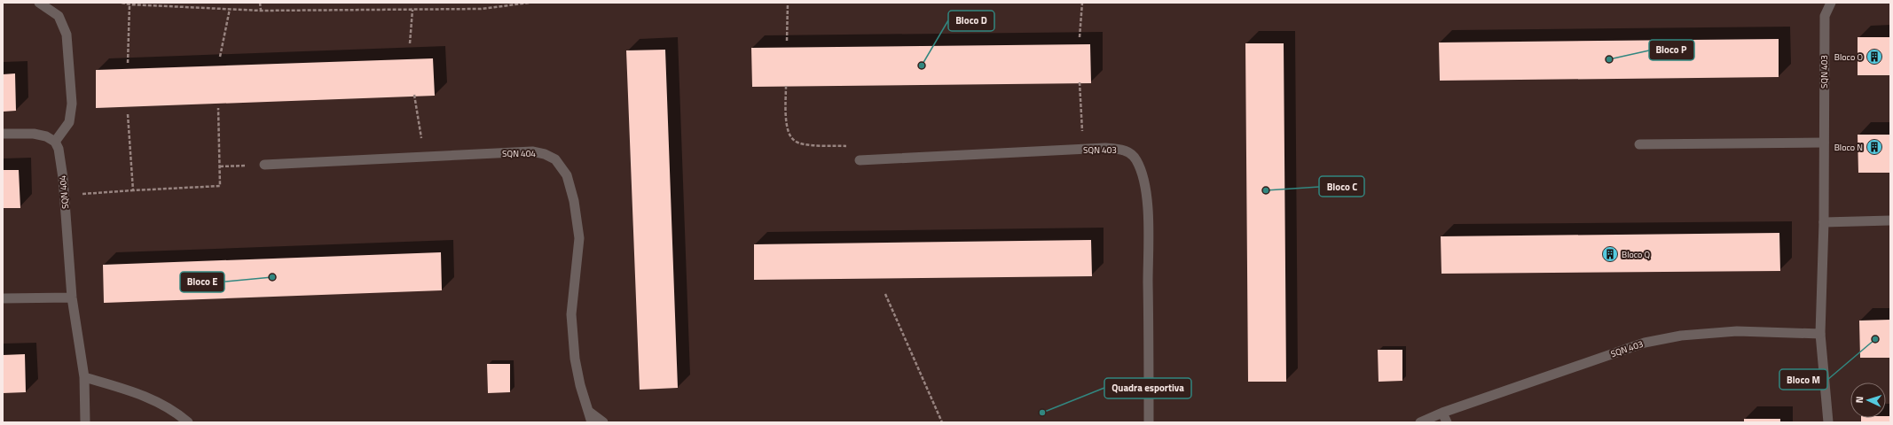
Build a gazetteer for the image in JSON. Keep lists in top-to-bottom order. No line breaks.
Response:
{"streets":{"street":["SQN 403","SQN 404"]},"places":{"building":["Bloco O","Bloco N","Bloco Q"],"other":["Bloco P","Bloco D","Bloco C","Bloco E","Bloco M","Quadra esportiva"]},"north":"left"}
